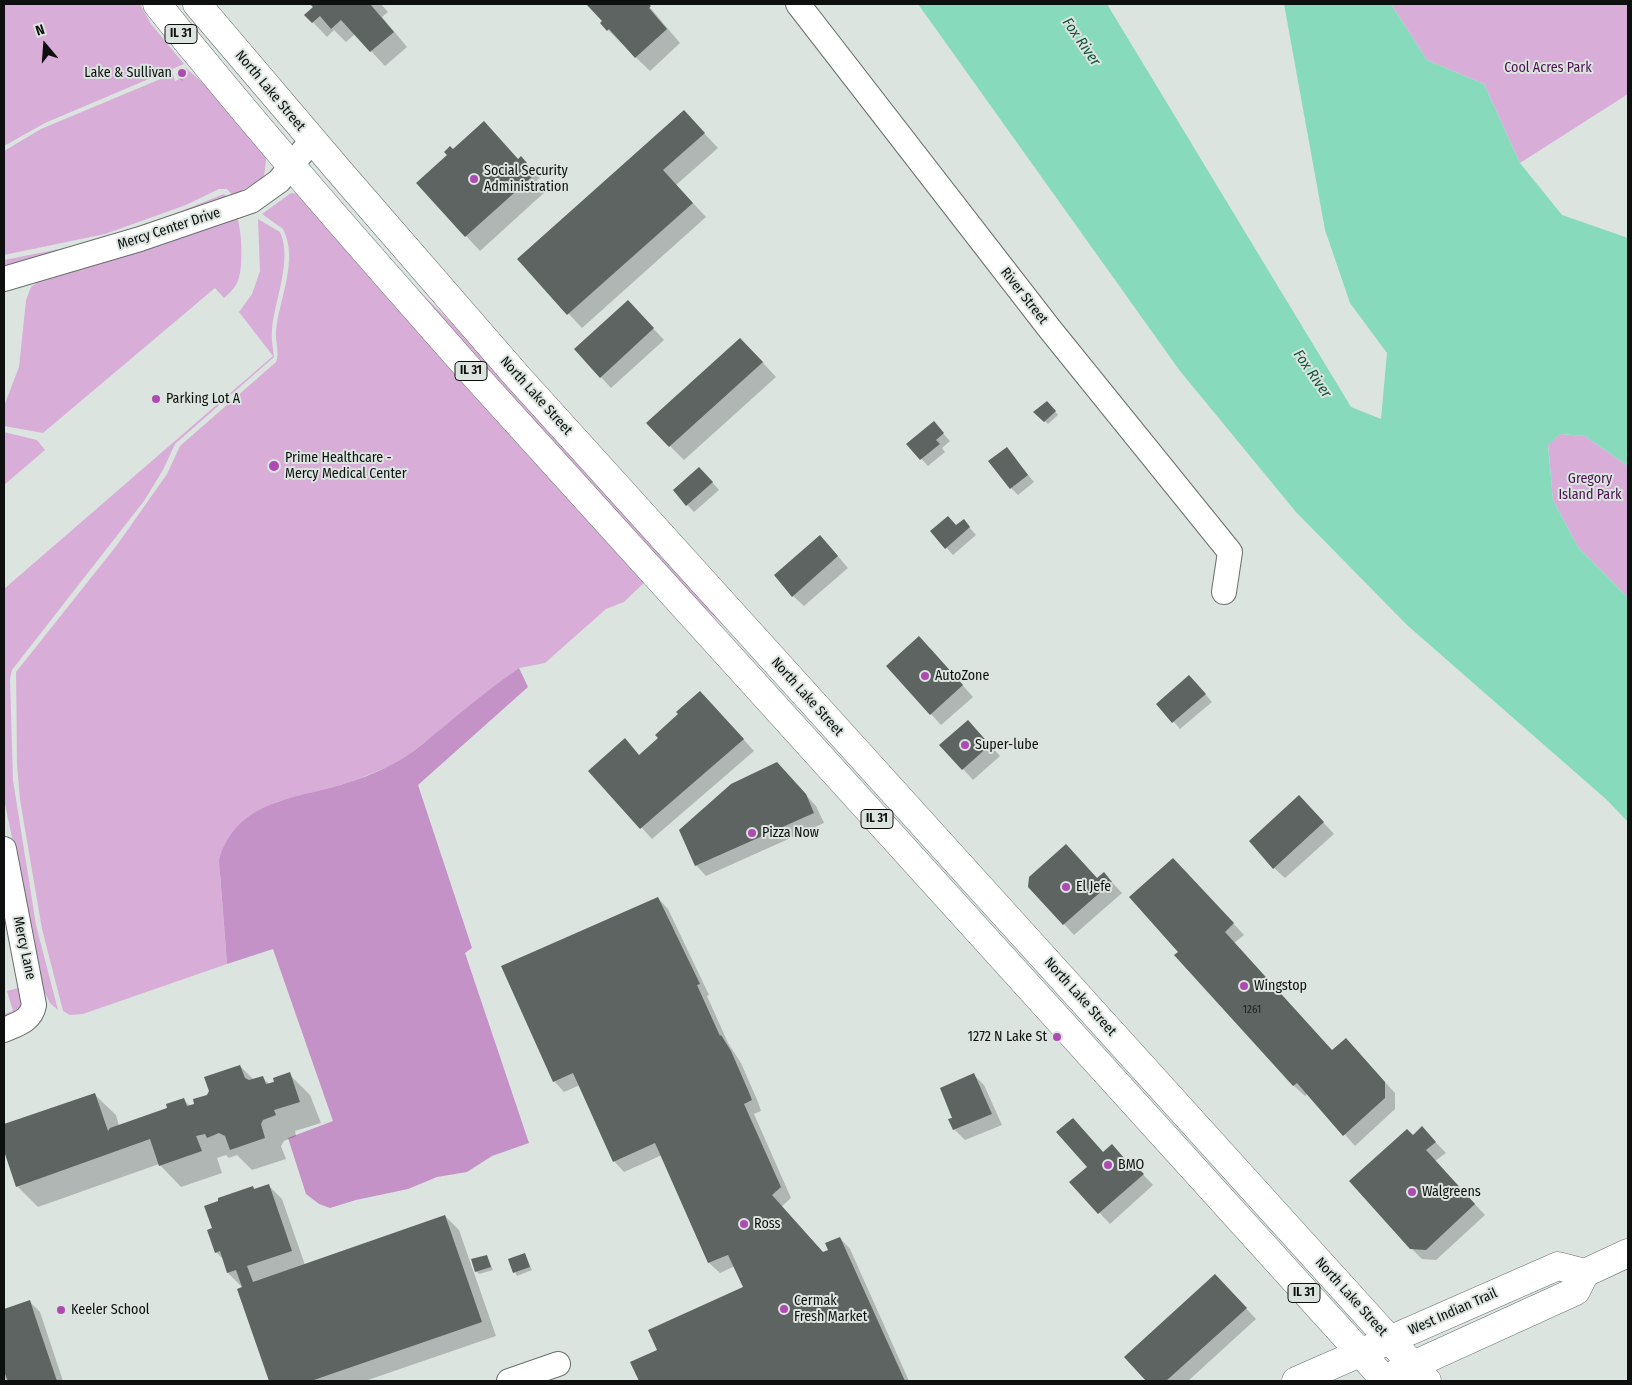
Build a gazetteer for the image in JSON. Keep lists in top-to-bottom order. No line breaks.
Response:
{"streets":{"main road":["IL 31","North Lake Street","West Indian Trail"],"street":["Mercy Center Drive","River Street","Mercy Lane"]},"crossings":[["IL 31","Mercy Center Drive"],["IL 31","West Indian Trail"],["North Lake Street","Mercy Center Drive"],["North Lake Street","West Indian Trail"]],"water":["Fox River"],"parks":["Cool Acres Park","Gregory Island Park"],"places":["Lake & Sullivan","Social Security Administration","Parking Lot A","Prime Healthcare - Mercy Medical Center","AutoZone","Super-lube","Pizza Now","El Jefe","Wingstop","1272 N Lake St","BMO","Walgreens","Ross","Cermak Fresh Market","Keeler School"],"house_numbers":["1261"],"north":"top"}
